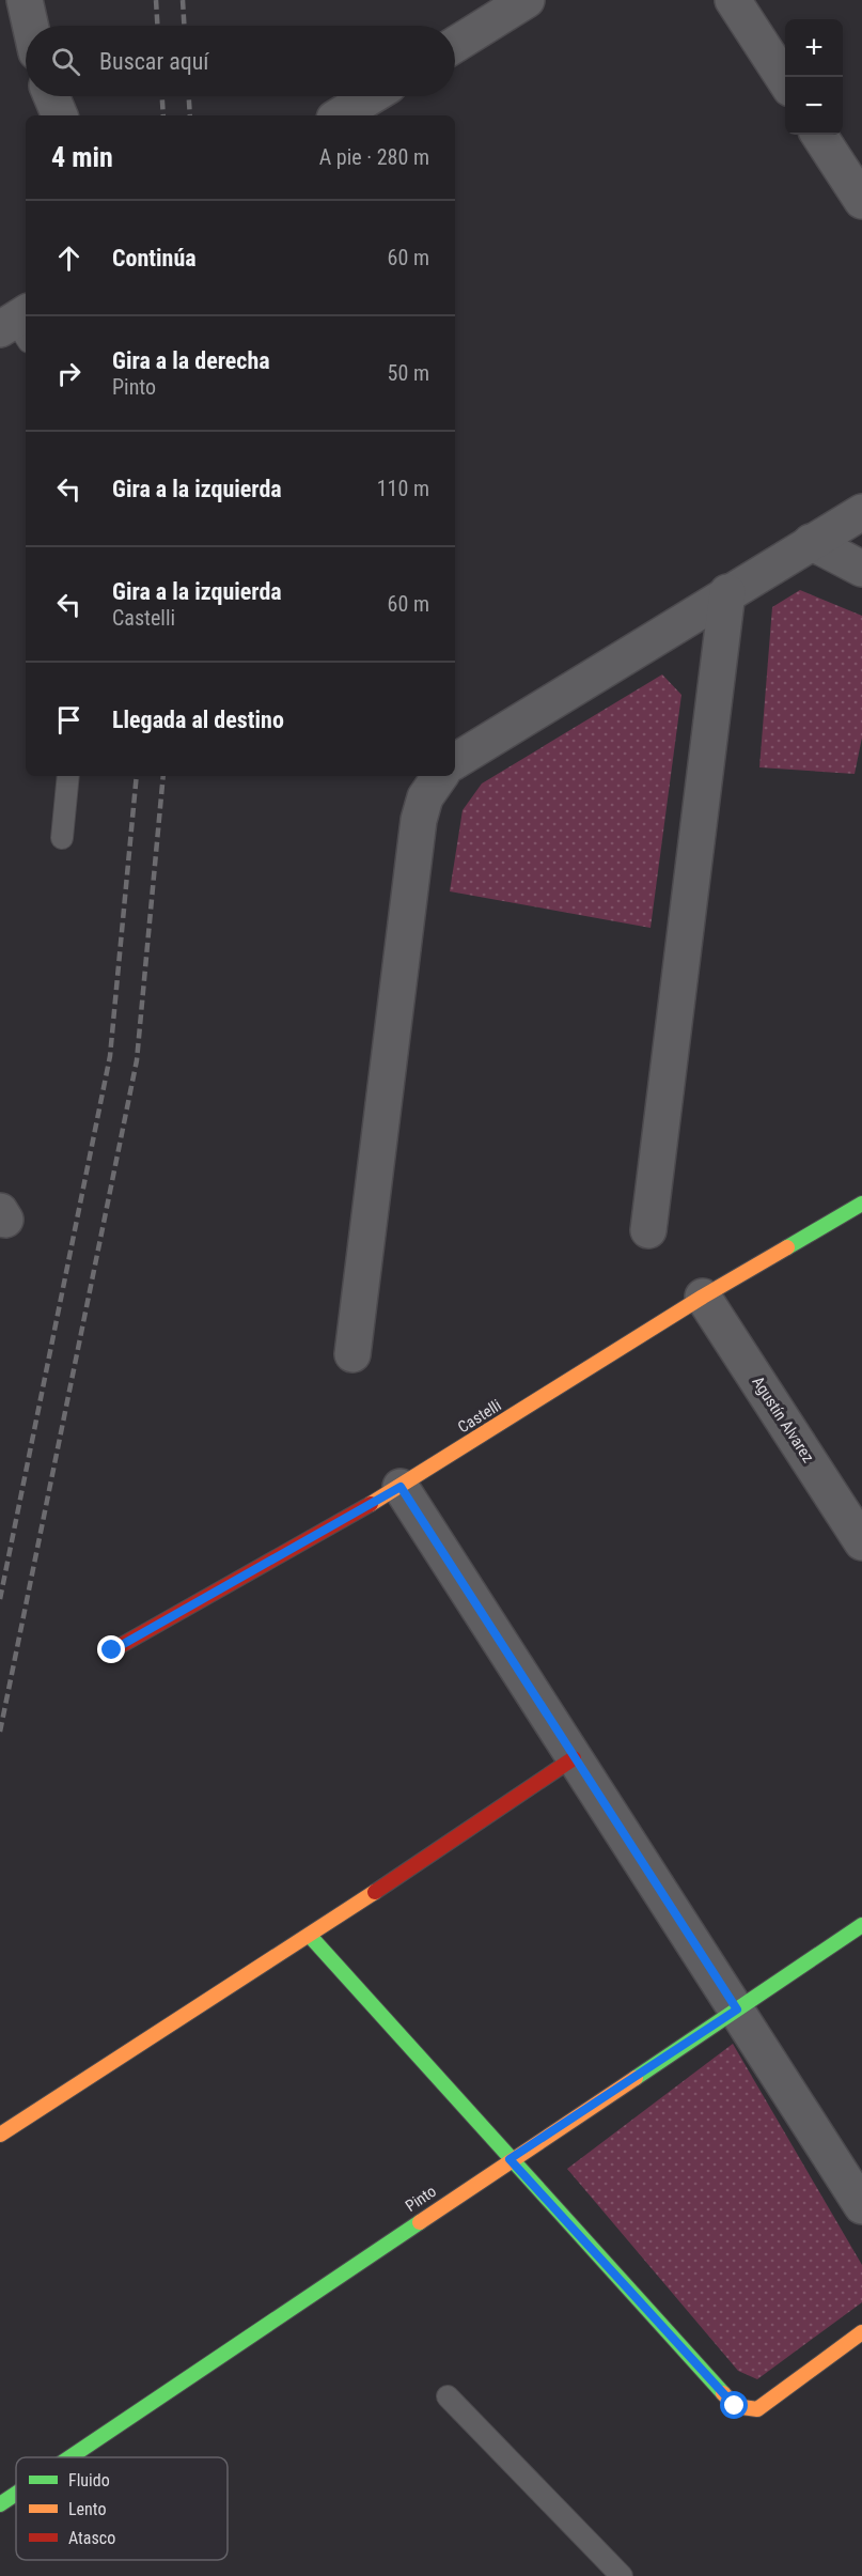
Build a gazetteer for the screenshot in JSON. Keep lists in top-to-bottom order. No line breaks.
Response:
{"streets":{"street":["Castelli","Agustín Alvarez","Pinto"]},"crossings":[["Castelli","Agustín Alvarez"]],"legend":["Fluido","Lento","Atasco"],"page":{"map_buttons":["+","−"],"search":"Buscar aquí","heading":["4 min","A pie · 280 m"],"list":[["Continúa","60 m"],["Gira a la derecha","Pinto","50 m"],["Gira a la izquierda","110 m"],["Gira a la izquierda","Castelli","60 m"],"Llegada al destino"]}}
